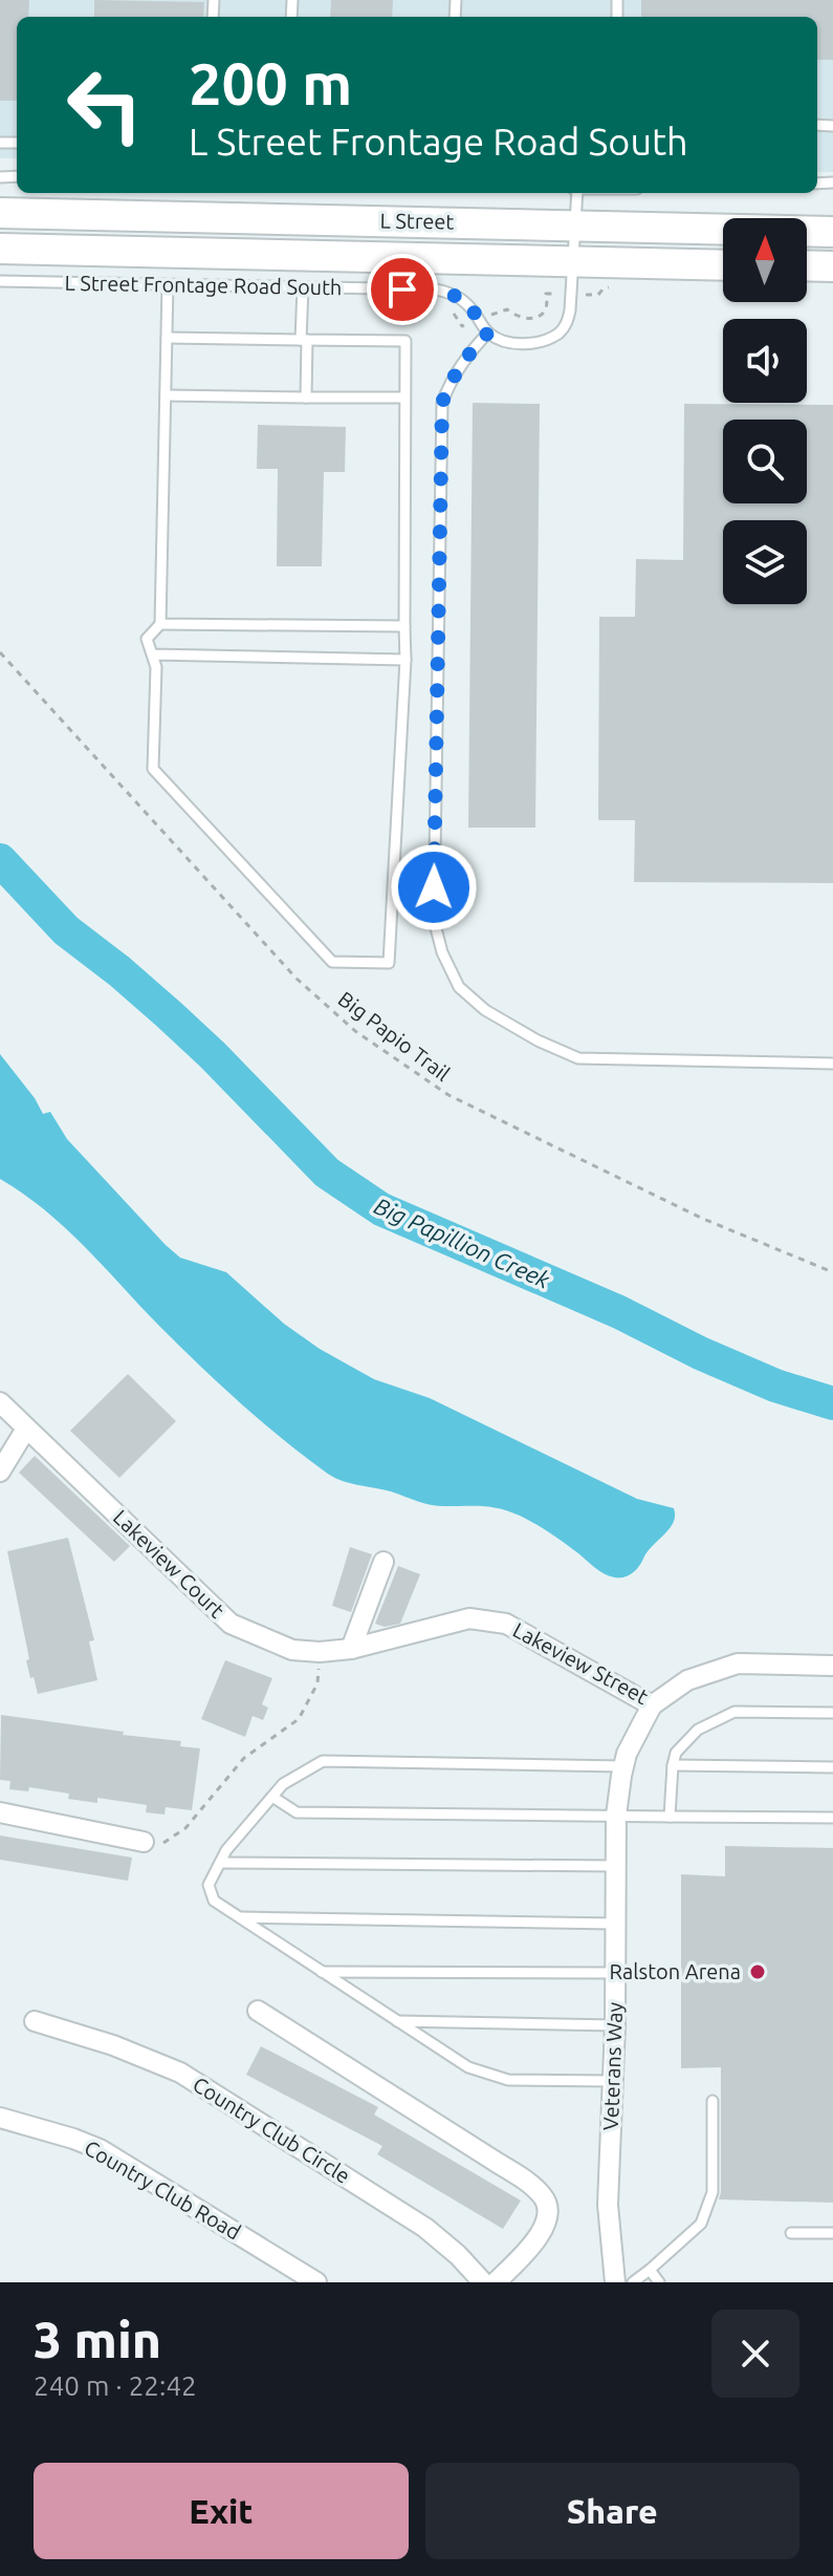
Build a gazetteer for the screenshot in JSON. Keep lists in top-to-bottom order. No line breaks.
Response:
{"streets":{"main road":["L Street"],"street":["Lakeview Court","Lakeview Street","Veterans Way","Country Club Circle","Country Club Road"],"lane":["L Street Frontage Road South"],"path":["Big Papio Trail"]},"crossings":[["Lakeview Court","Lakeview Street"],["Lakeview Street","Veterans Way"]],"water":["Big Papillion Creek"],"places":["Ralston Arena"],"north":"top","page":{"turn":["200 m","L Street Frontage Road South"],"heading":["3 min","240 m · 22:42"],"buttons":["Exit","Share"]}}
